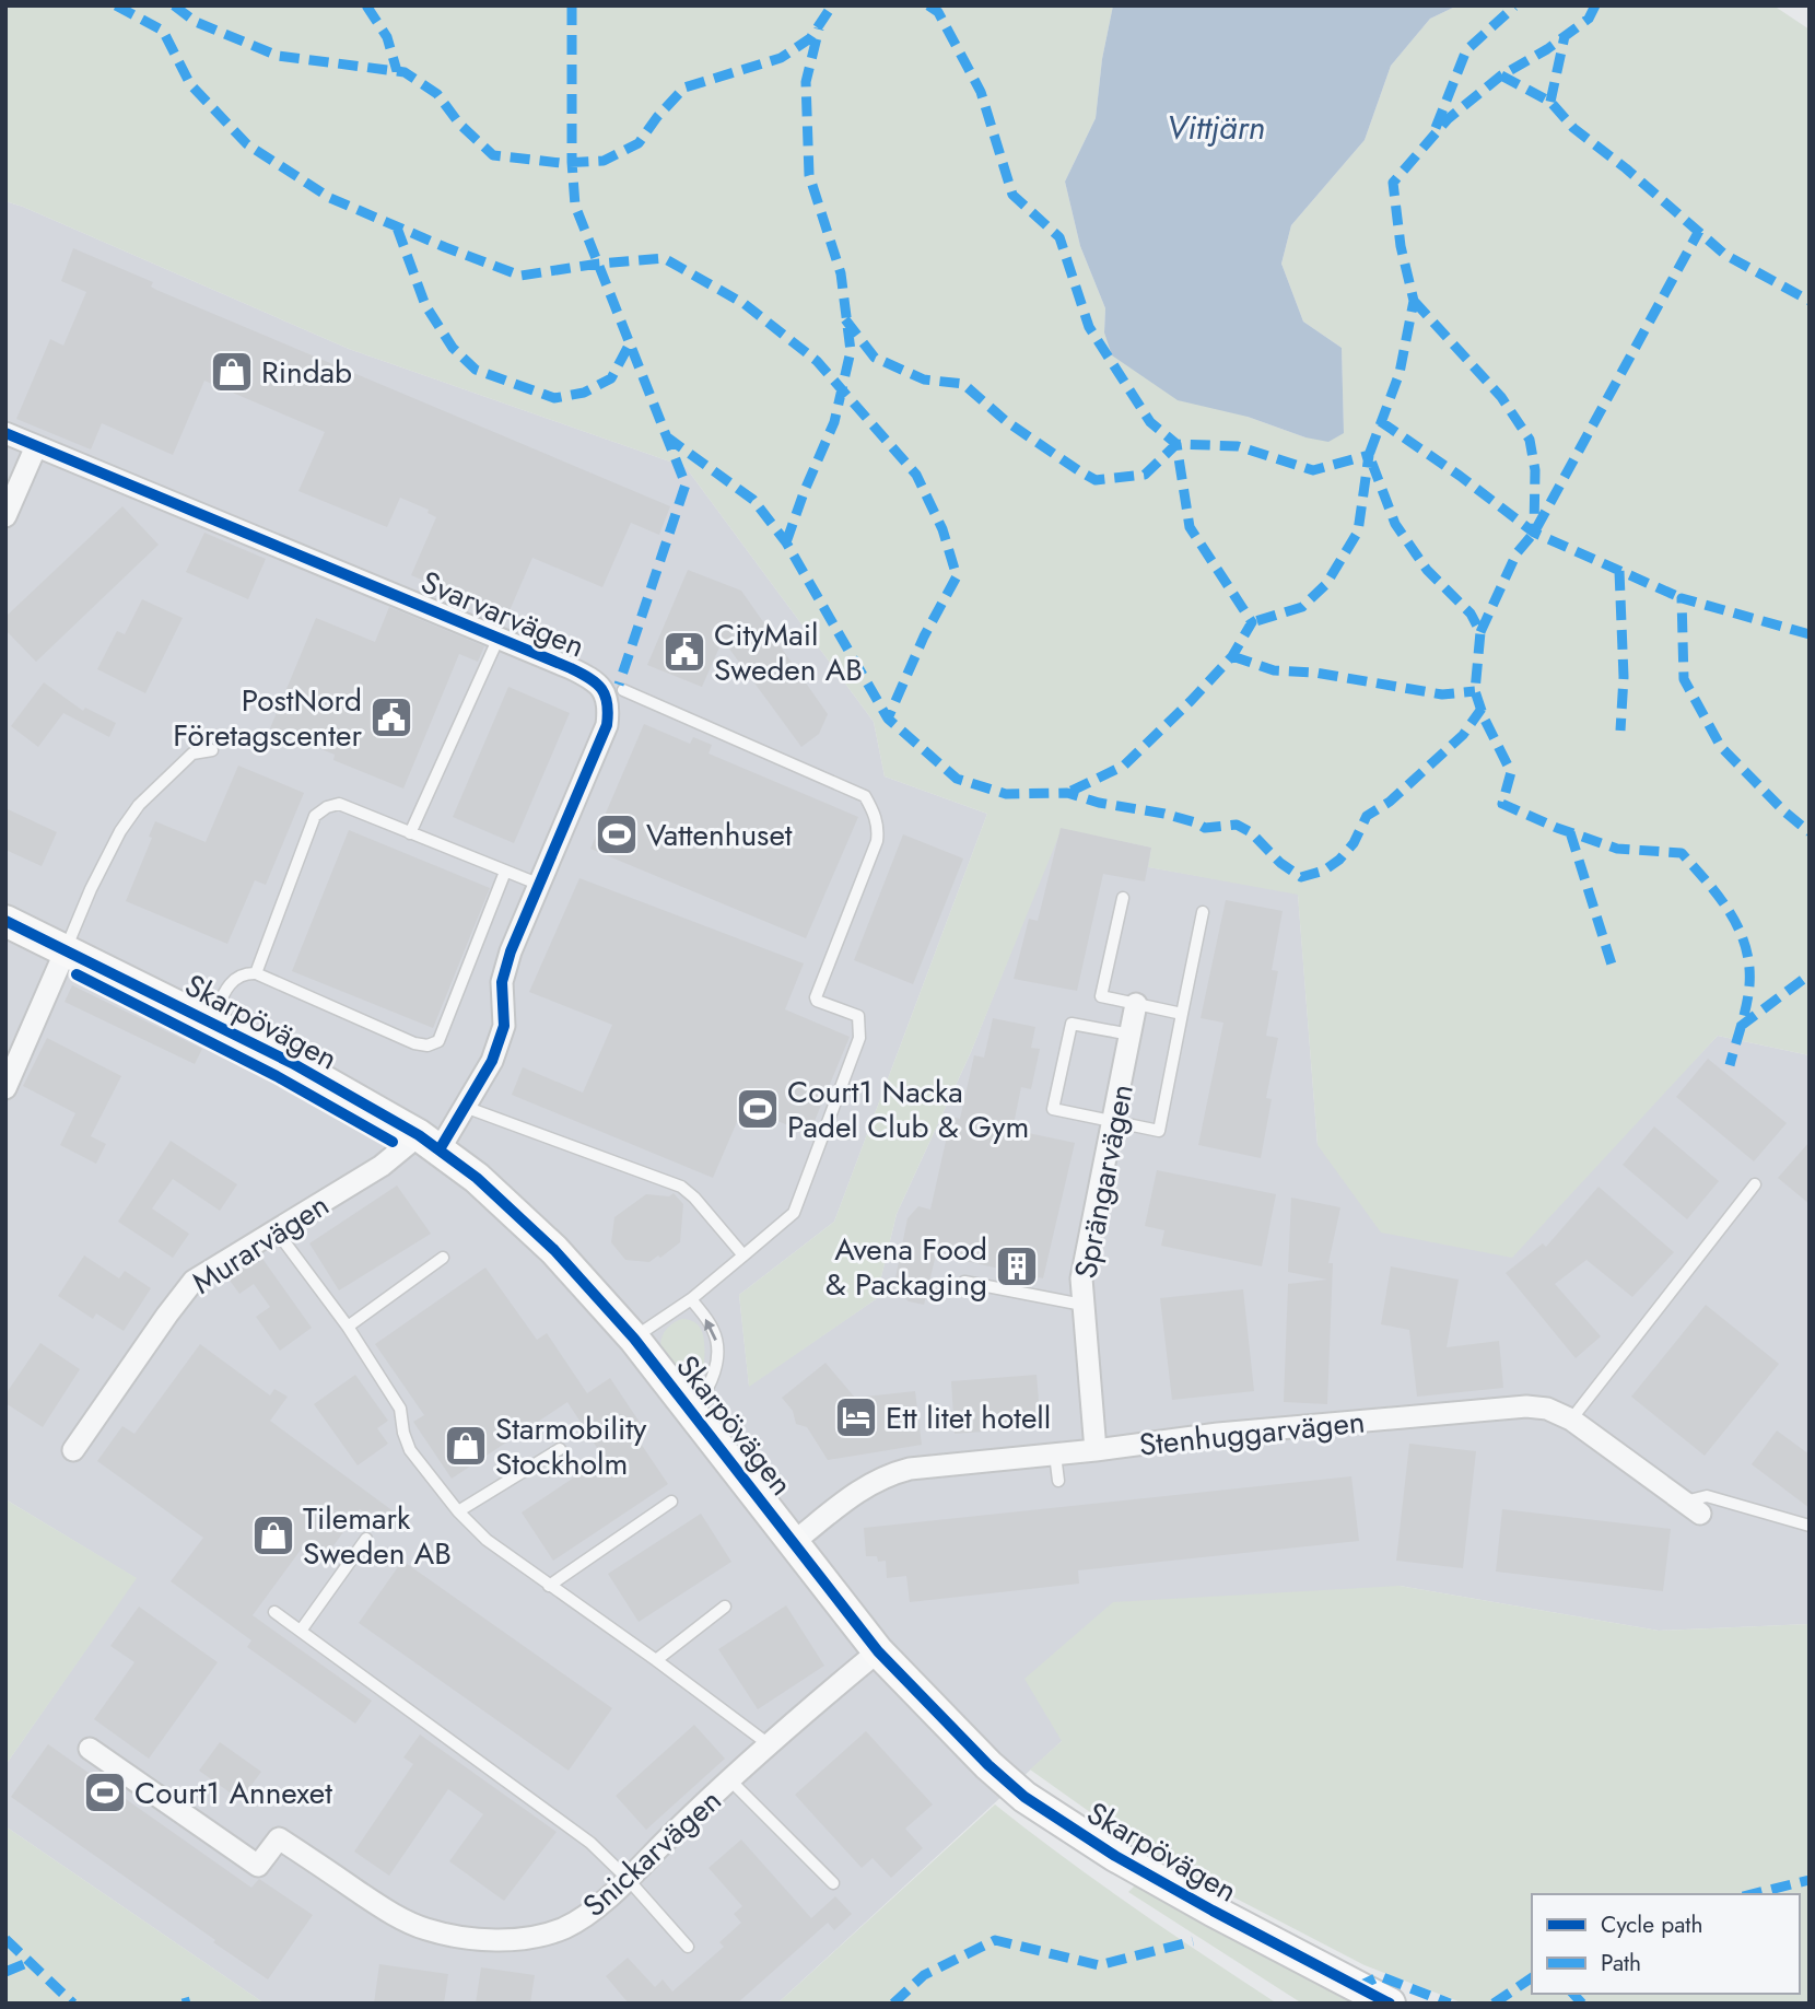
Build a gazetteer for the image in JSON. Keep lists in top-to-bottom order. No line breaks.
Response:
{"streets":{"street":["Svarvarvägen","Skarpövägen","Sprängarvägen","Murarvägen","Stenhuggarvägen","Snickarvägen"]},"crossings":[["Svarvarvägen","Skarpövägen"],["Svarvarvägen","Murarvägen"],["Skarpövägen","Murarvägen"],["Skarpövägen","Stenhuggarvägen"],["Skarpövägen","Snickarvägen"],["Sprängarvägen","Stenhuggarvägen"]],"water":["Vittjärn"],"places":{"shop":["Rindab","Starmobility Stockholm","Tilemark Sweden AB"],"public building":["CityMail Sweden AB","PostNord Företagscenter"],"sports":["Vattenhuset","Court1 Nacka Padel Club & Gym","Court1 Annexet"],"building":["Avena Food & Packaging"],"hotel":["Ett litet hotell"]},"legend":["Cycle path","Path"]}
